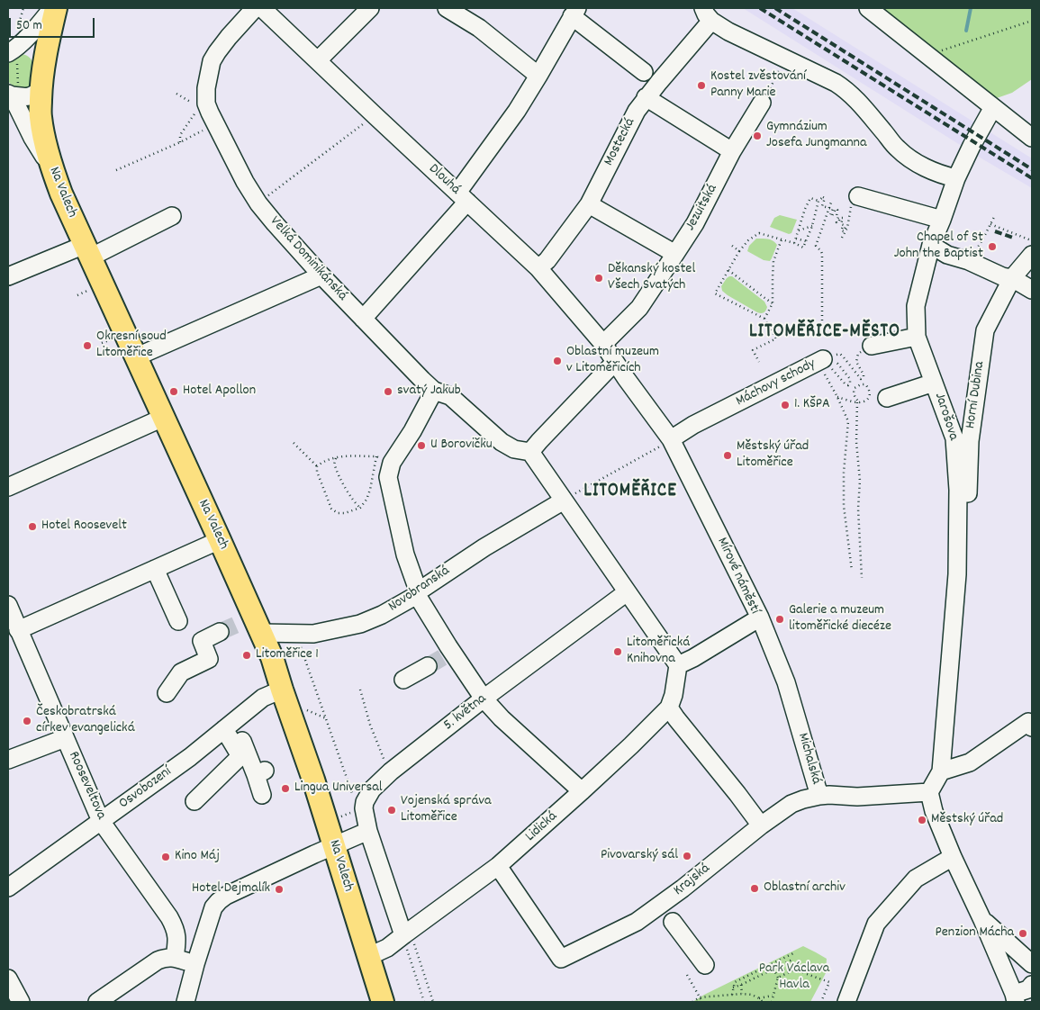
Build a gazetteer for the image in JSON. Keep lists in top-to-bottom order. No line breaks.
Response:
{"streets":{"main road":["Na Valech"],"street":["Mostecká","Dlouhá","Jezuitská","Velká Dominikánská","Máchovy schody","Horní Dubina","Jarošova","Mírové náměstí","Novobranská","5. května","Michalská","Rooseveltova","Osvobození","Lidická","Krajská"]},"crossings":[["Mostecká","Dlouhá"],["Dlouhá","Jezuitská"],["Dlouhá","Mírové náměstí"],["Na Valech","Novobranská"],["Na Valech","Osvobození"],["Na Valech","Lidická"],["Máchovy schody","Mírové náměstí"],["Horní Dubina","Jarošova"],["Mírové náměstí","Michalská"],["Mírové náměstí","Lidická"],["5. května","Lidická"],["Michalská","Krajská"],["Rooseveltova","Osvobození"],["Lidická","Krajská"]],"districts":["LITOMĚŘICE-MĚSTO","LITOMĚŘICE"],"parks":["Park Václava Havla"],"places":["Kostel zvěstování Panny Marie","Gymnázium Josefa Jungmanna","Chapel of St John the Baptist","Děkanský kostel Všech Svatých","Okresní soud Litoměřice","Oblastní muzeum v Litoměřicích","Hotel Apollon","svatý Jakub","1. KŠPA","U Borovičku","Městský úřad Litoměřice","Hotel Roosevelt","Galerie a muzeum litoměřické diecéze","Litoměřická Knihovna","Litoměřice 1","Českobratrská církev evangelická","Lingua Universal","Vojenská správa Litoměřice","Městský úřad","Pivovarský sál","Kino Máj","Oblastní archiv","Hotel Dejmalík","Penzion Mácha"],"scale_bar":"50 m"}
